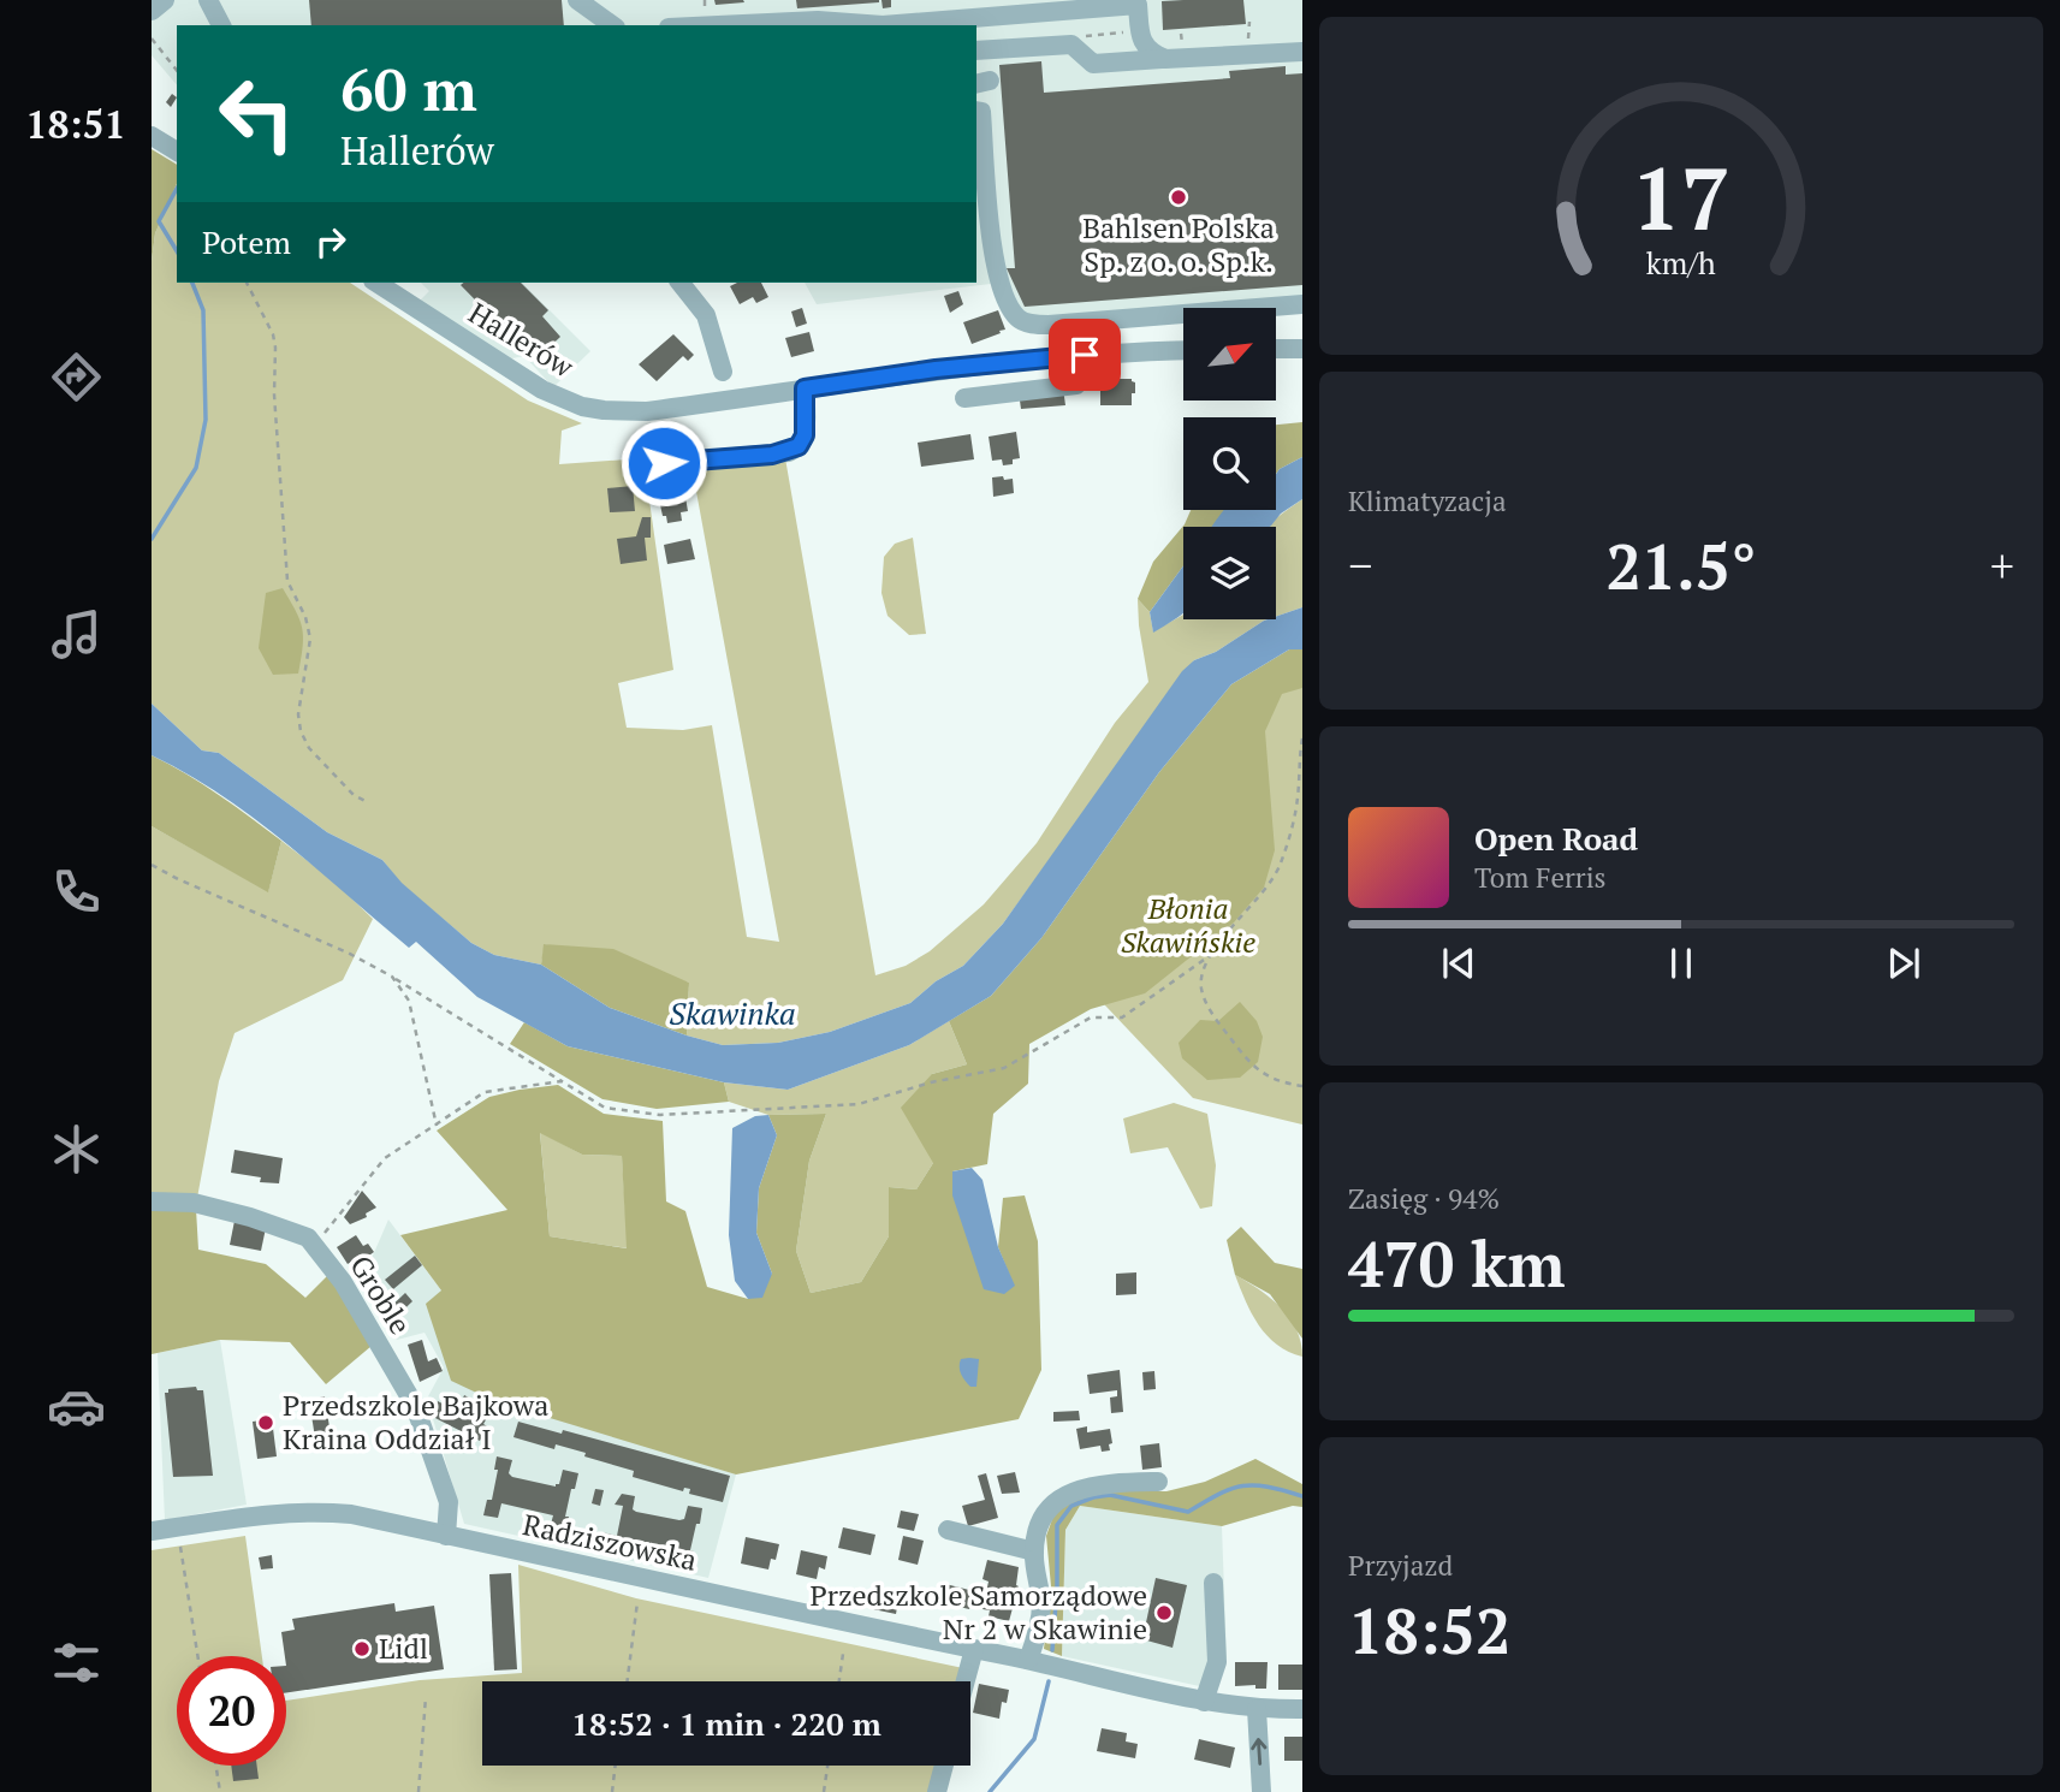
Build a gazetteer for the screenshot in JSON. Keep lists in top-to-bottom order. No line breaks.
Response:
{"streets":{"street":["Hallerów","Groble","Radziszowska"]},"crossings":[["Groble","Radziszowska"]],"water":["Skawinka"],"parks":["Błonia Skawińskie"],"places":["Bahlsen Polska Sp. z o. o. Sp.k.","Przedszkole Bajkowa Kraina Oddział I","Przedszkole Samorządowe Nr 2 w Skawinie","Lidl"],"north":"top right","page":{"tabs":"18:51","turn":["60 m","Hallerów"],"then":"Potem","tile":["Klimatyzacja",["Zasięg · 94%","470 km"],["Przyjazd","18:52"]],"heat":["−","21.5°","+"],"song":["Open Road","Tom Ferris"],"limit":"20","trip":"18:52 · 1 min · 220 m","gauge":["17","km/h"]}}
